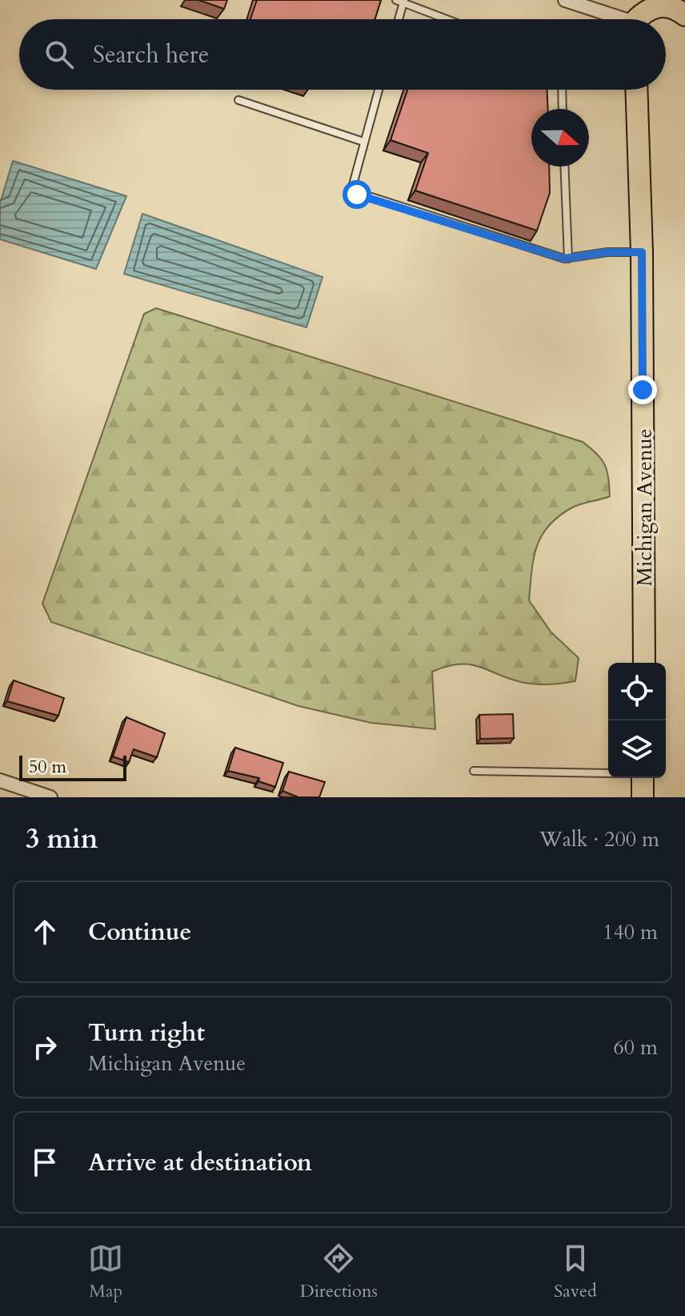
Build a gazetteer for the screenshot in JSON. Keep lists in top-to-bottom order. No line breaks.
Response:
{"streets":{"main road":["Michigan Avenue"]},"scale_bar":"50 m","north":"right","page":{"search":"Search here","scale":"50 m","heading":["3 min","Walk · 200 m"],"list":[["Continue","140 m"],["Turn right","Michigan Avenue","60 m"],"Arrive at destination"],"nav":["Map","Directions","Saved"]}}
